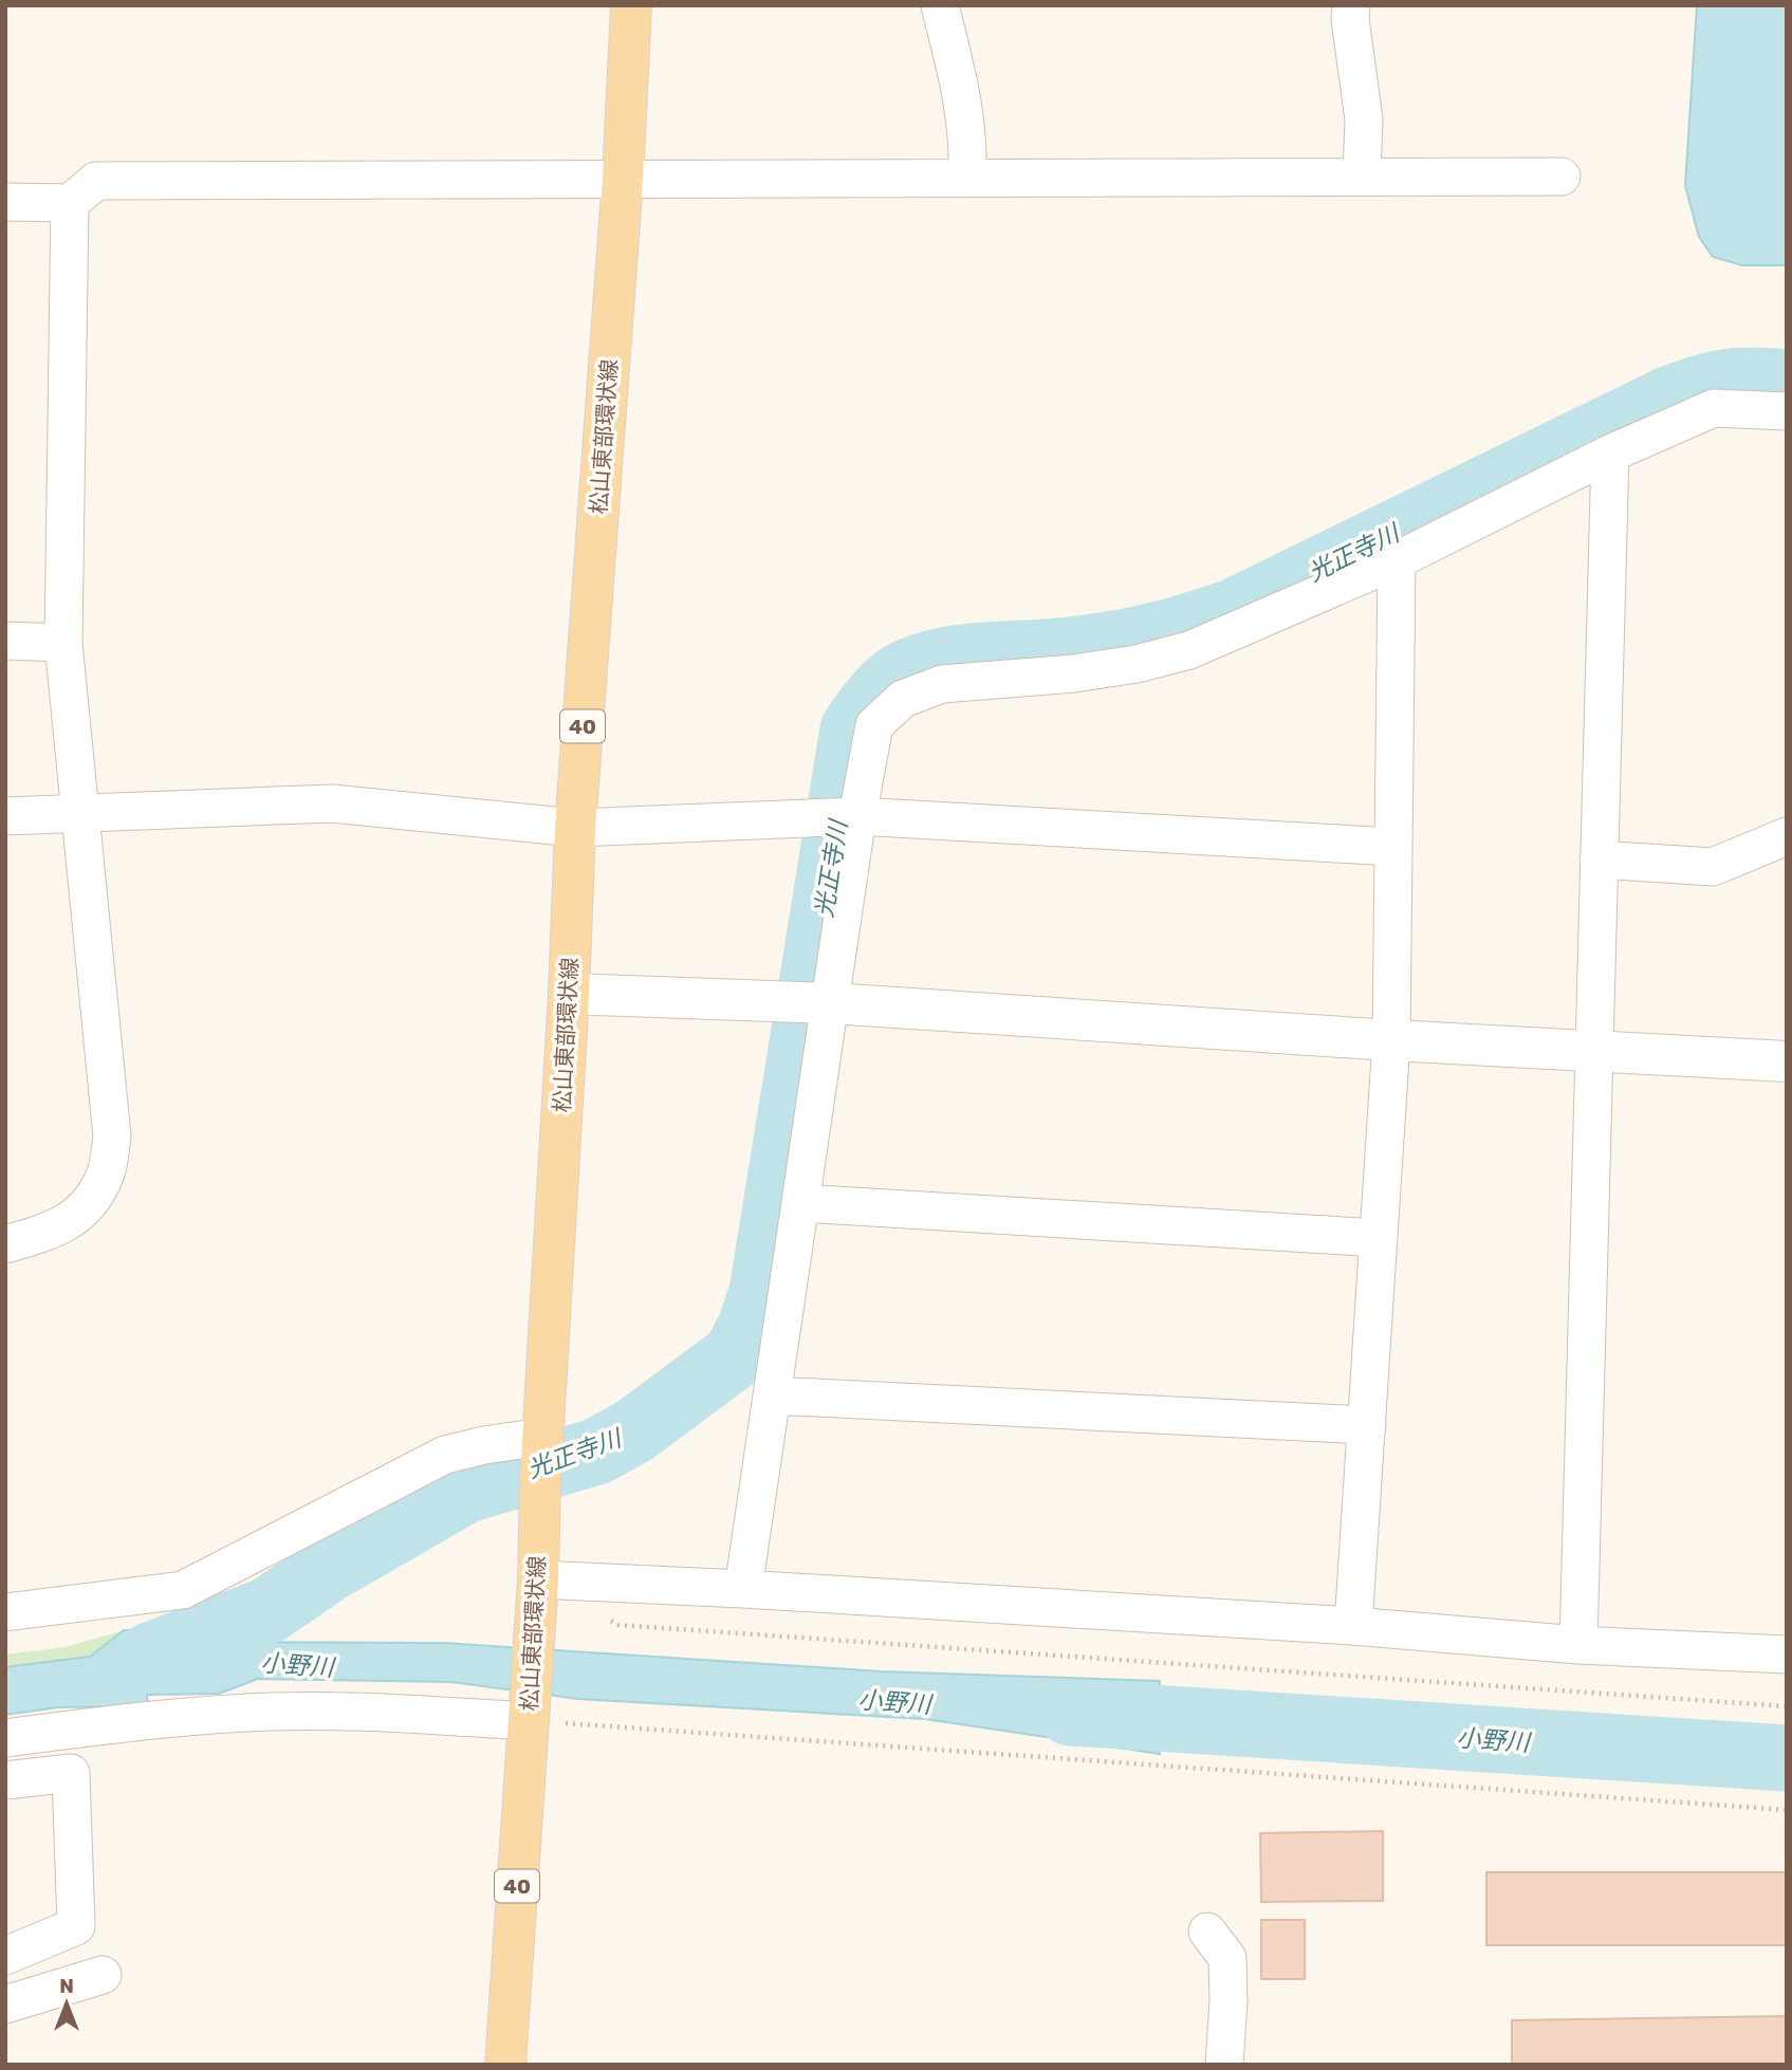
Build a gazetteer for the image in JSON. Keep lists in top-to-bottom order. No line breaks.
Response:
{"streets":{"main road":["松山東部環状線","40"]},"water":["光正寺川","小野川"],"north":"top"}
